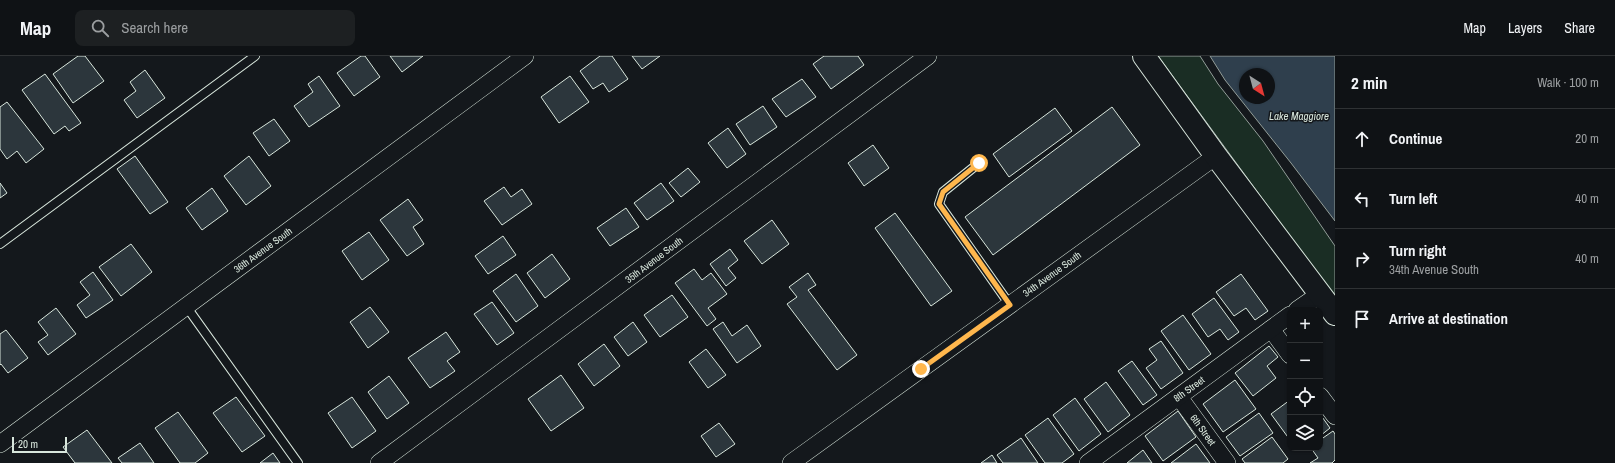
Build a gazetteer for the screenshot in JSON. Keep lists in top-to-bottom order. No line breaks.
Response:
{"streets":{"street":["36th Avenue South","35th Avenue South","34th Avenue South","8th Street","6th Street"]},"crossings":[["8th Street","6th Street"]],"water":["Lake Maggiore"],"scale_bar":"20 m","north":"bottom right","page":{"header":"Map","search":"Search here","nav":["Map","Layers","Share"],"heading":["2 min","Walk · 100 m"],"list":[["Continue","20 m"],["Turn left","40 m"],["Turn right","34th Avenue South","40 m"],"Arrive at destination"],"map_buttons":["+","−"],"scale":"20 m"}}
